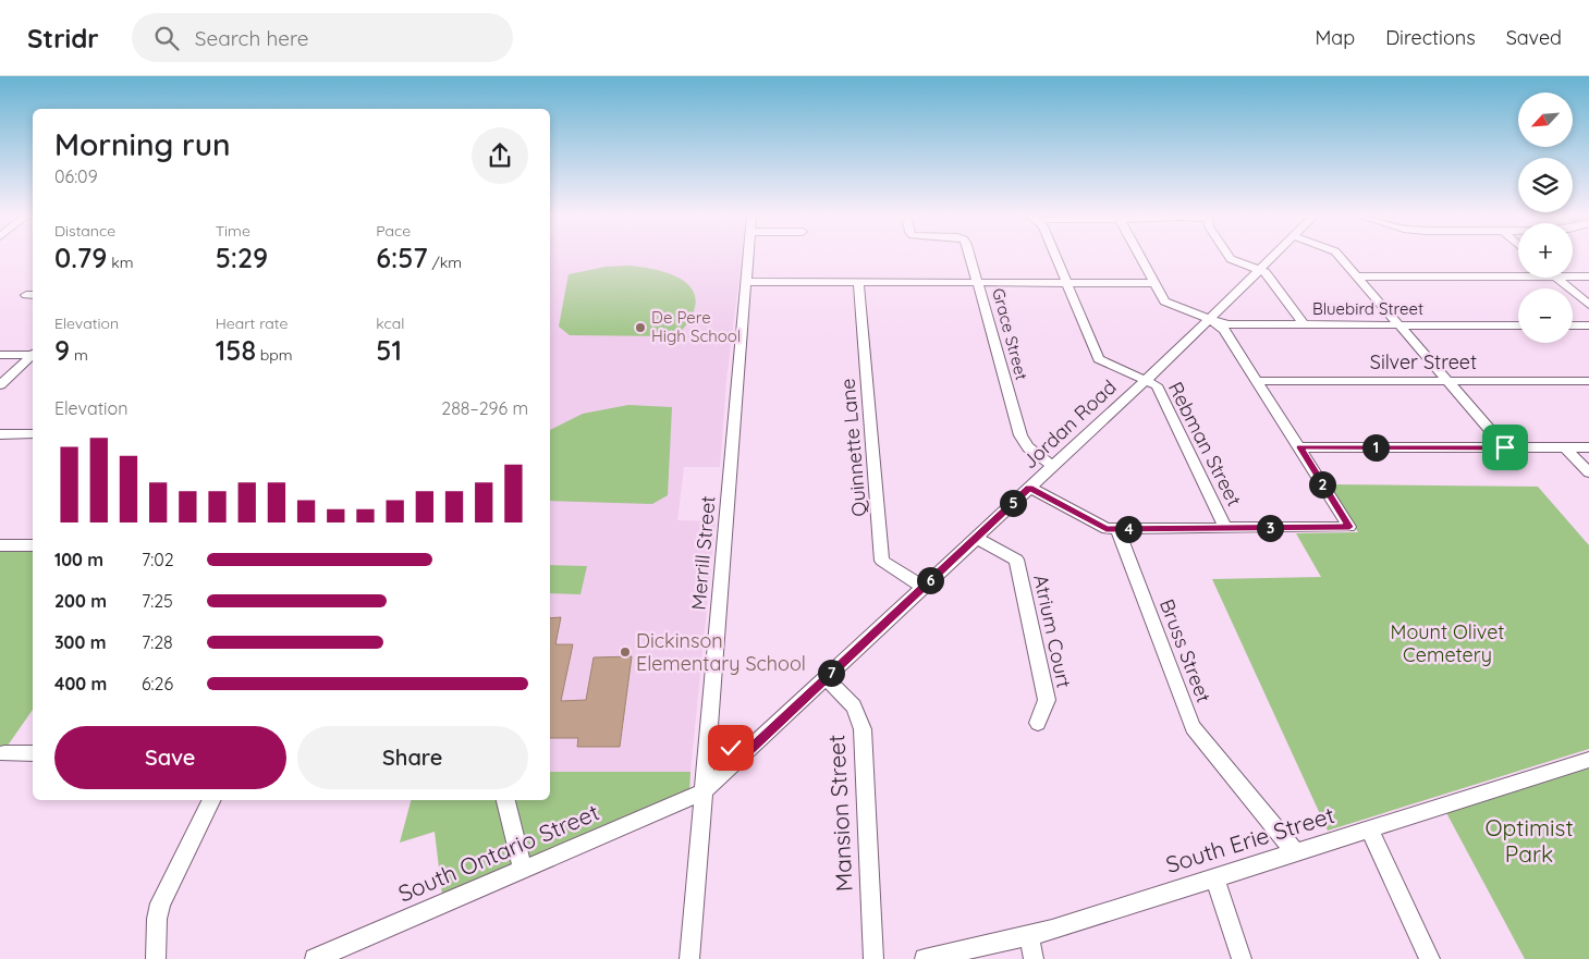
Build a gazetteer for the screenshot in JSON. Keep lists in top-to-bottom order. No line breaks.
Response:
{"streets":{"street":["Bluebird Street","Grace Street","Silver Street","Jordan Road","Rebman Street","Quinnette Lane","Merrill Street","Atrium Court","Bruss Street","Mansion Street","South Erie Street","South Ontario Street"]},"crossings":[["Bluebird Street","Jordan Road"],["Grace Street","Jordan Road"],["Jordan Road","Rebman Street"],["Jordan Road","Quinnette Lane"],["Jordan Road","Merrill Street"],["Jordan Road","Atrium Court"],["Jordan Road","Mansion Street"],["Jordan Road","South Ontario Street"],["Merrill Street","South Ontario Street"],["Bruss Street","South Erie Street"]],"parks":["Mount Olivet Cemetery","Optimist Park"],"places":["De Pere High School","Dickinson Elementary School"],"north":"bottom left","page":{"header":"Stridr","search":"Search here","nav":["Map","Directions","Saved"],"map_buttons":["+","−"],"heading":["Morning run","06:09"],"stats":[["Distance","0.79 km"],["Time","5:29"],["Pace","6:57 /km"],["Elevation","9 m"],["Heart rate","158 bpm"],["kcal","51"]],"chart":["Elevation","288–296 m"],"pins":["1","2","5","3","4","6","7"],"list":[{"name":"100 m","note":"7:02"},{"name":"200 m","note":"7:25"},{"name":"300 m","note":"7:28"},{"name":"400 m","note":"6:26"}],"buttons":["Save","Share"]}}
